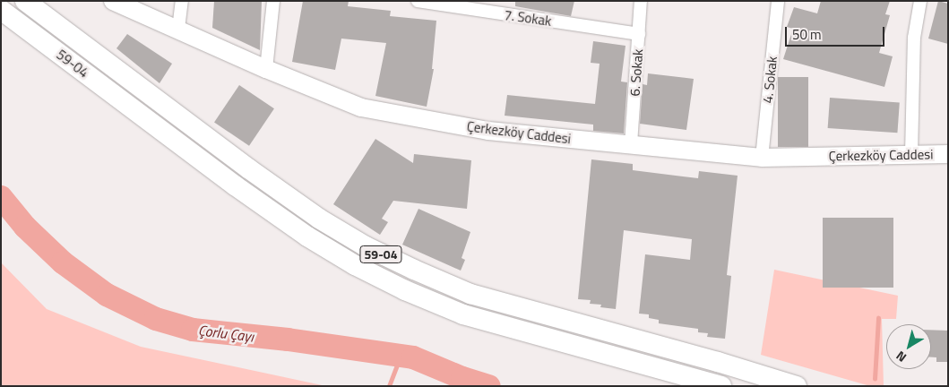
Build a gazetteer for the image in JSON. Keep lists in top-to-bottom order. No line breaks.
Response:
{"streets":{"main road":["59-04","Çerkezköy Caddesi"],"street":["7. Sokak","6. Sokak","4. Sokak"]},"crossings":[["7. Sokak","6. Sokak"],["6. Sokak","Çerkezköy Caddesi"],["4. Sokak","Çerkezköy Caddesi"]],"water":["Çorlu Çayı"],"scale_bar":"50 m","north":"bottom left"}
